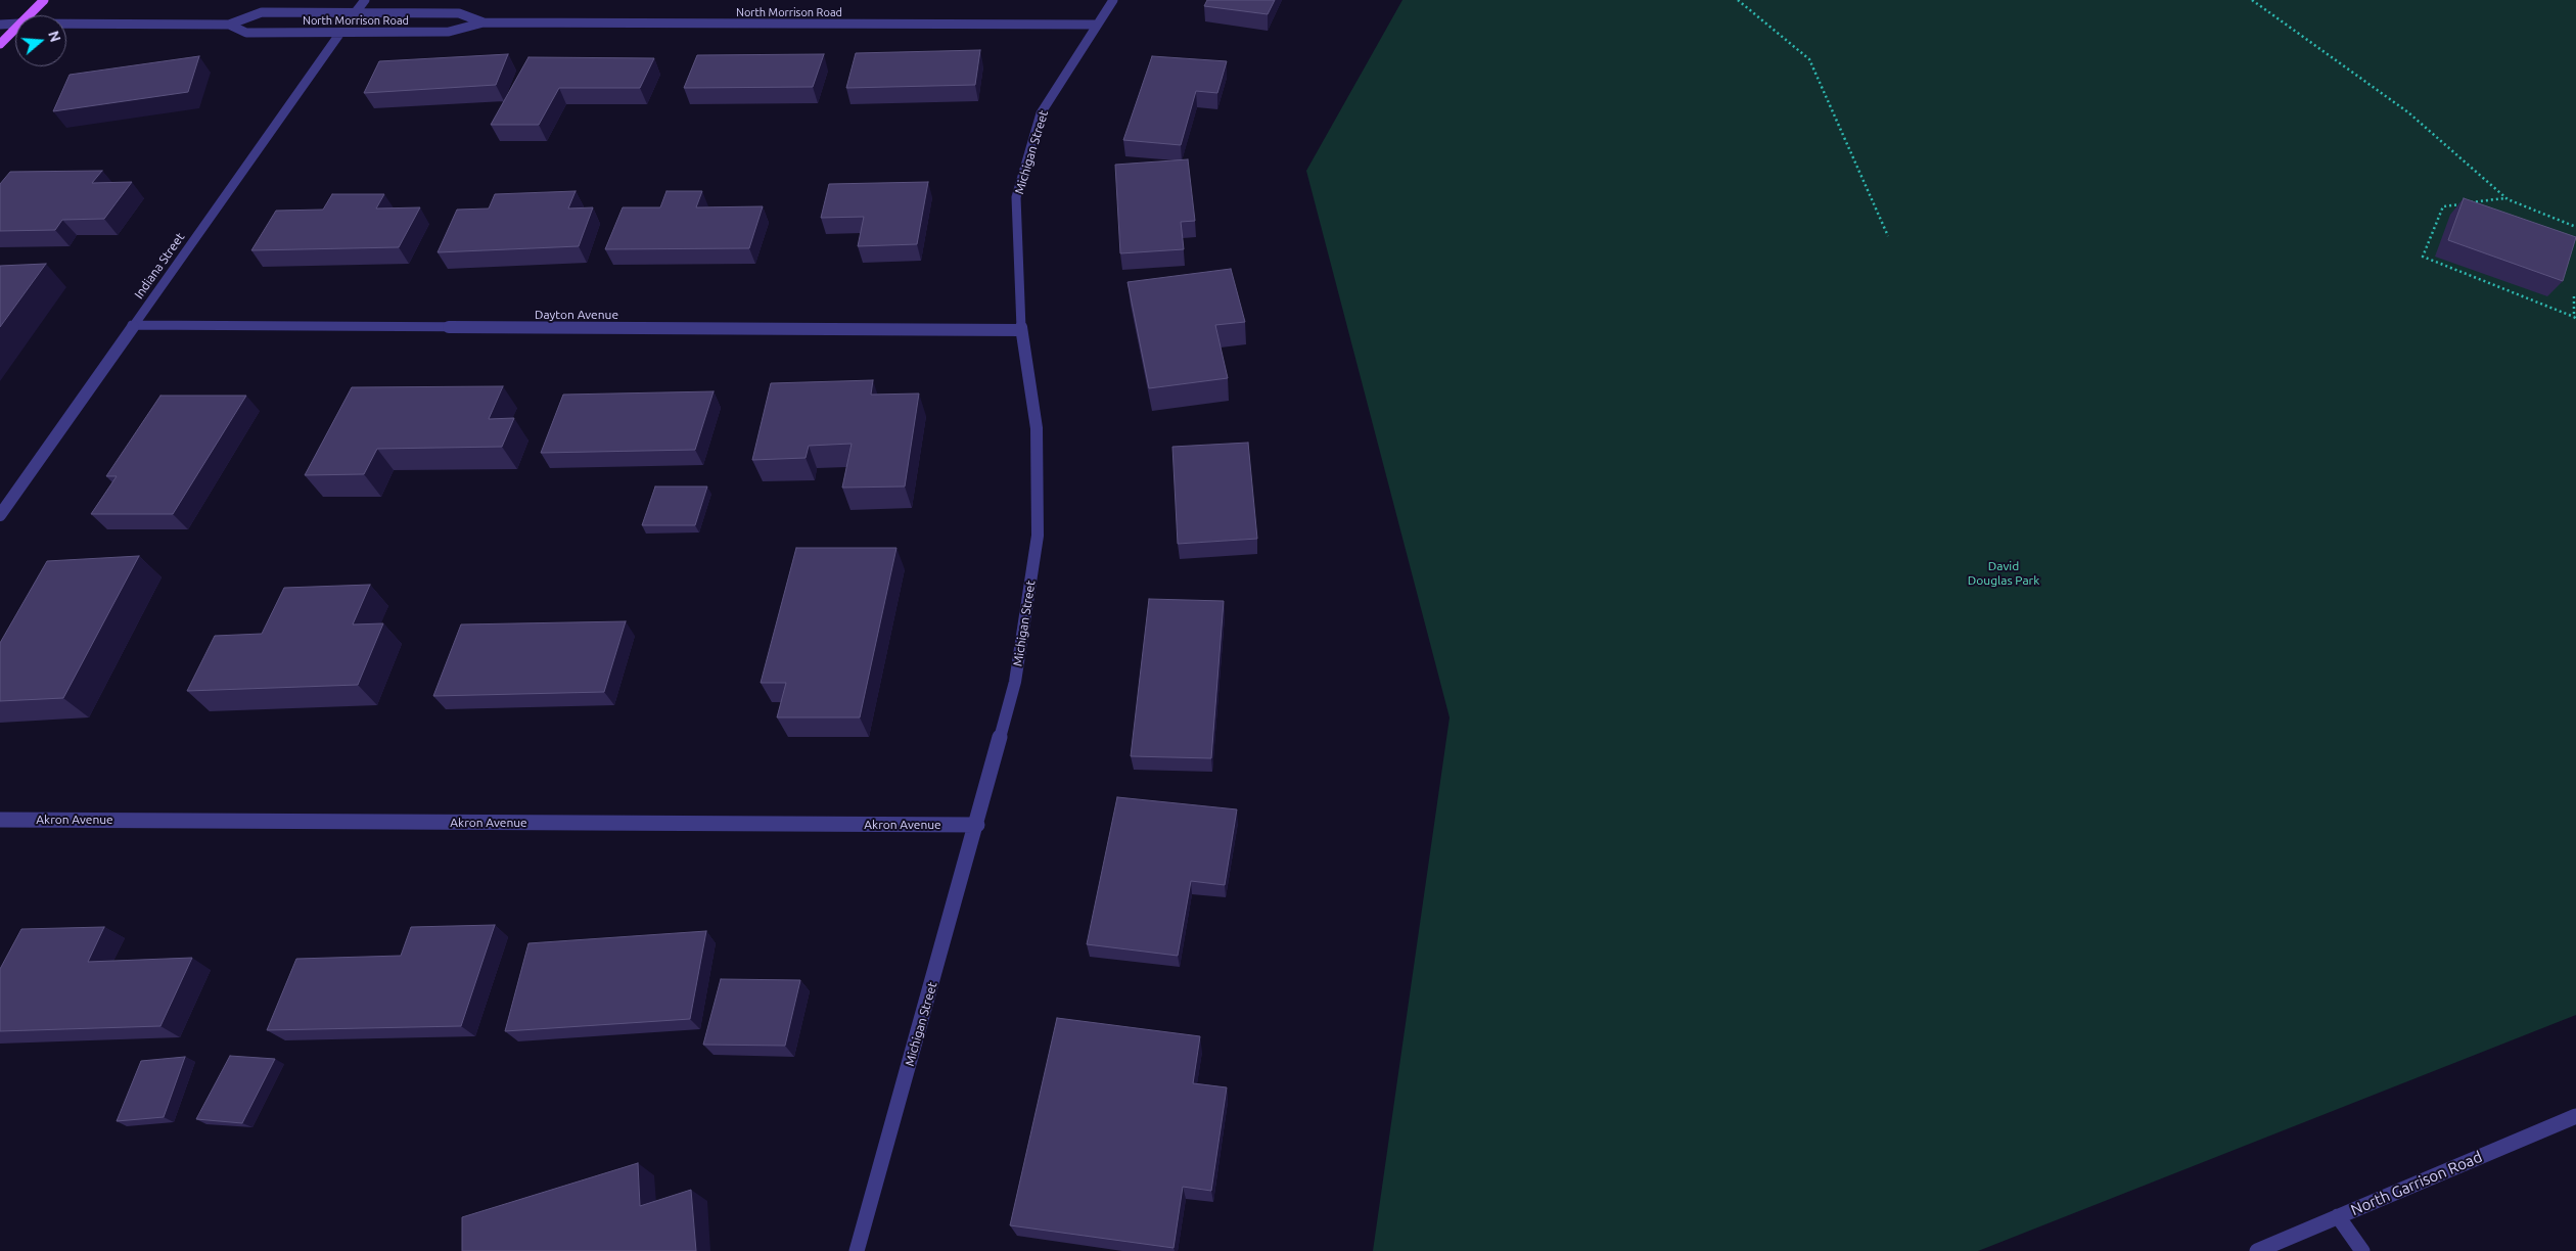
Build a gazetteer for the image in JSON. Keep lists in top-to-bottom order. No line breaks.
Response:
{"streets":{"street":["North Morrison Road","Michigan Street","Indiana Street","Dayton Avenue","Akron Avenue","North Garrison Road"]},"crossings":[["North Morrison Road","Michigan Street"],["North Morrison Road","Indiana Street"],["Michigan Street","Dayton Avenue"],["Michigan Street","Akron Avenue"],["Indiana Street","Dayton Avenue"]],"parks":["David Douglas Park"],"north":"right"}
